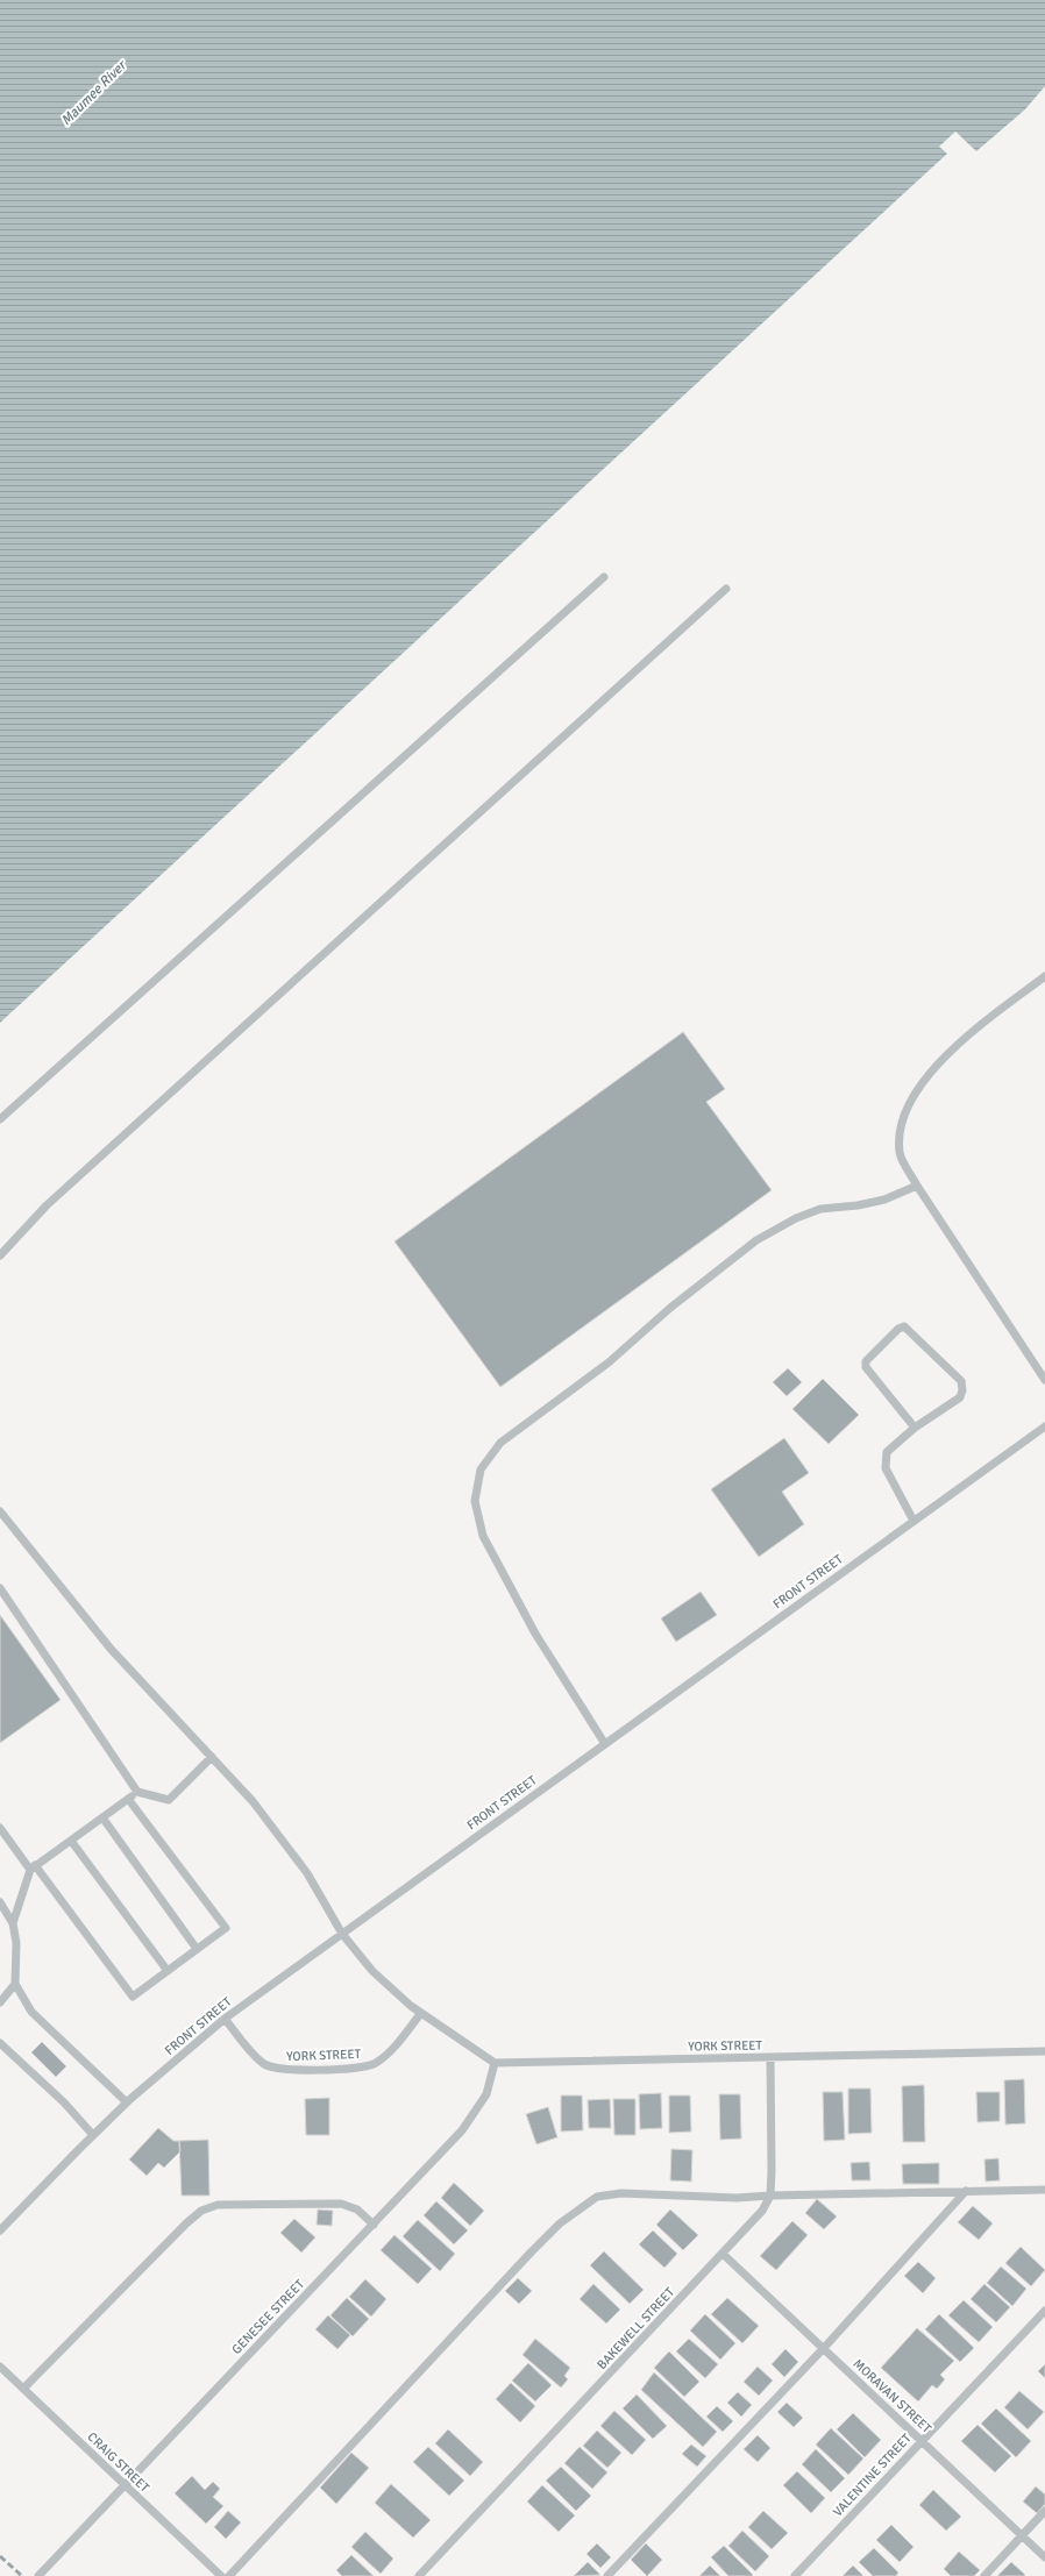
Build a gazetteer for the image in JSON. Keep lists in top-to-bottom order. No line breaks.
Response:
{"streets":{"street":["FRONT STREET","YORK STREET","GENESEE STREET","BAKEWELL STREET","MORAVAN STREET","CRAIG STREET","VALENTINE STREET"]},"crossings":[["FRONT STREET","YORK STREET"],["YORK STREET","GENESEE STREET"],["GENESEE STREET","CRAIG STREET"],["BAKEWELL STREET","MORAVAN STREET"],["MORAVAN STREET","VALENTINE STREET"]],"water":["Maumee River"]}
